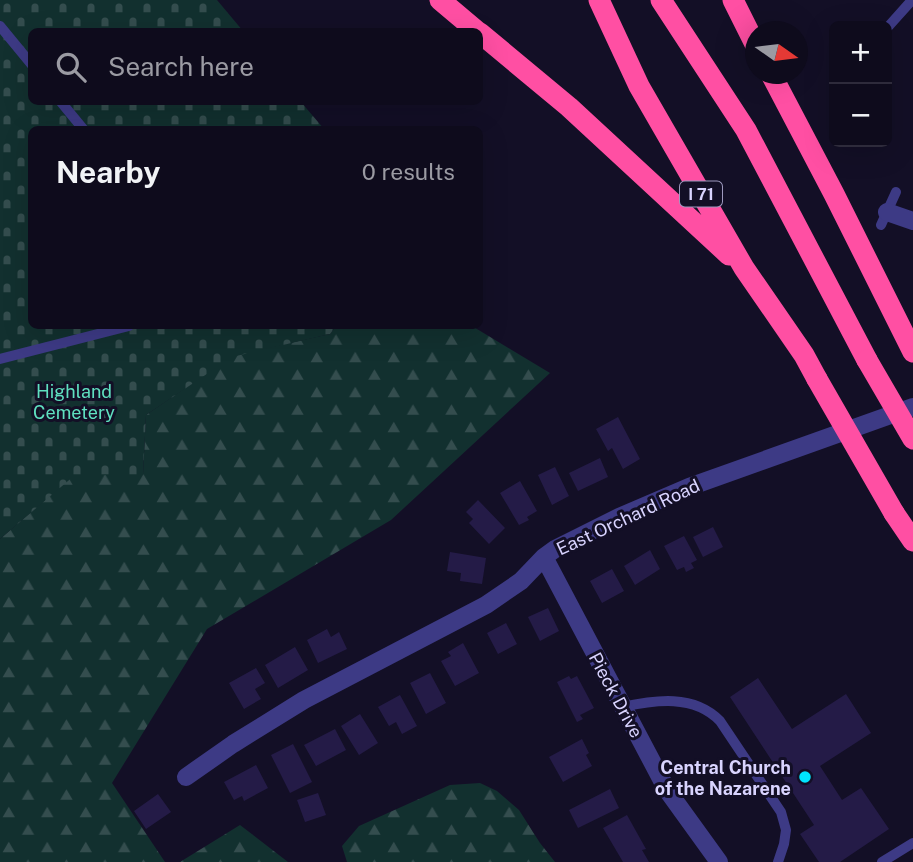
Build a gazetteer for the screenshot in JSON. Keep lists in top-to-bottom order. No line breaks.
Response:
{"streets":{"highway":["I 71"],"street":["East Orchard Road","Pieck Drive"]},"crossings":[["East Orchard Road","Pieck Drive"]],"parks":["Highland Cemetery"],"places":["Central Church of the Nazarene"],"north":"right","page":{"map_buttons":["+","−"],"search":"Search here","heading":["Nearby","0 results"]}}
